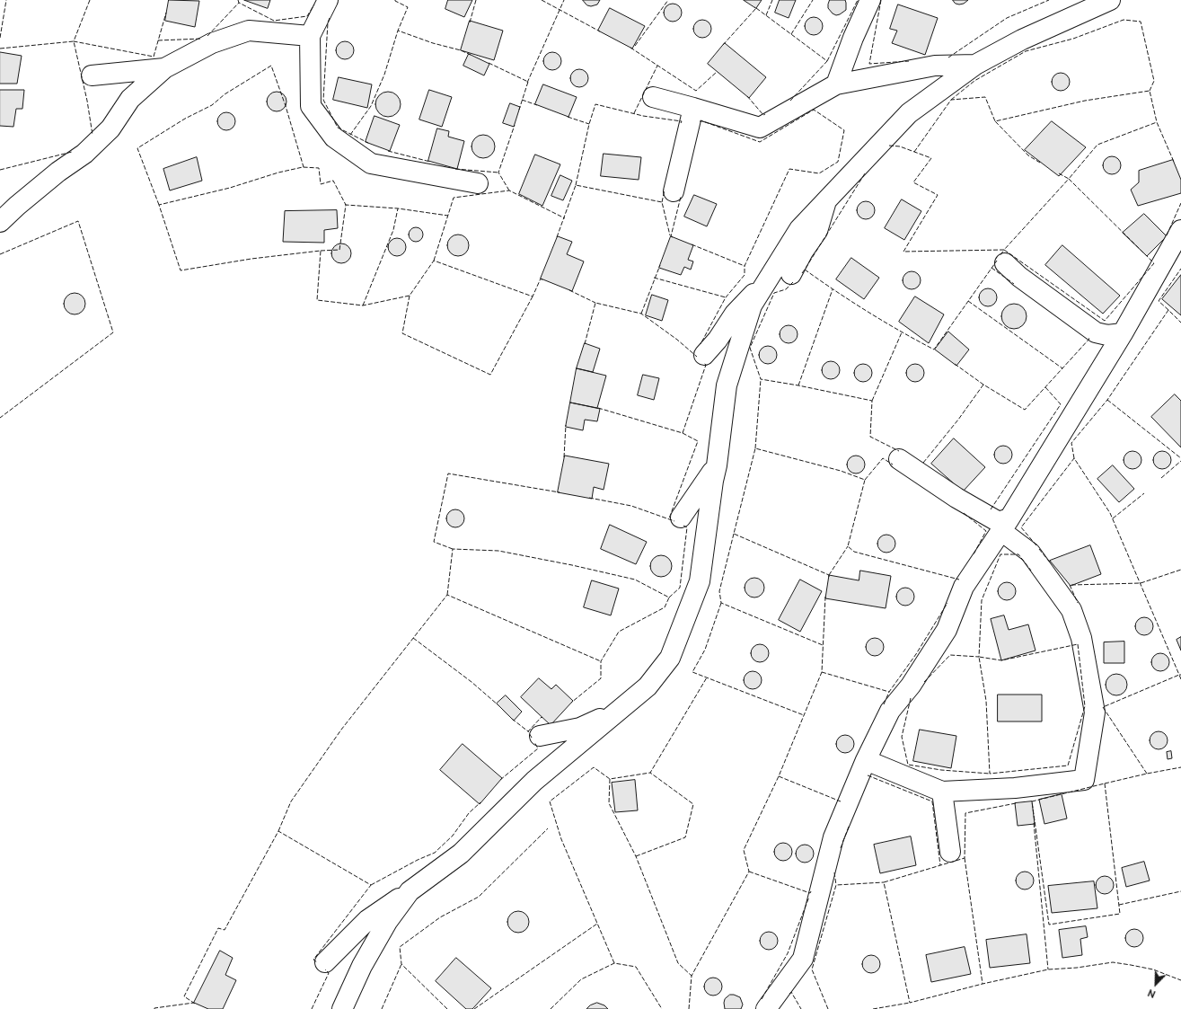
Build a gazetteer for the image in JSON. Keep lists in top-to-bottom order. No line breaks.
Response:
{"north":"bottom left"}
